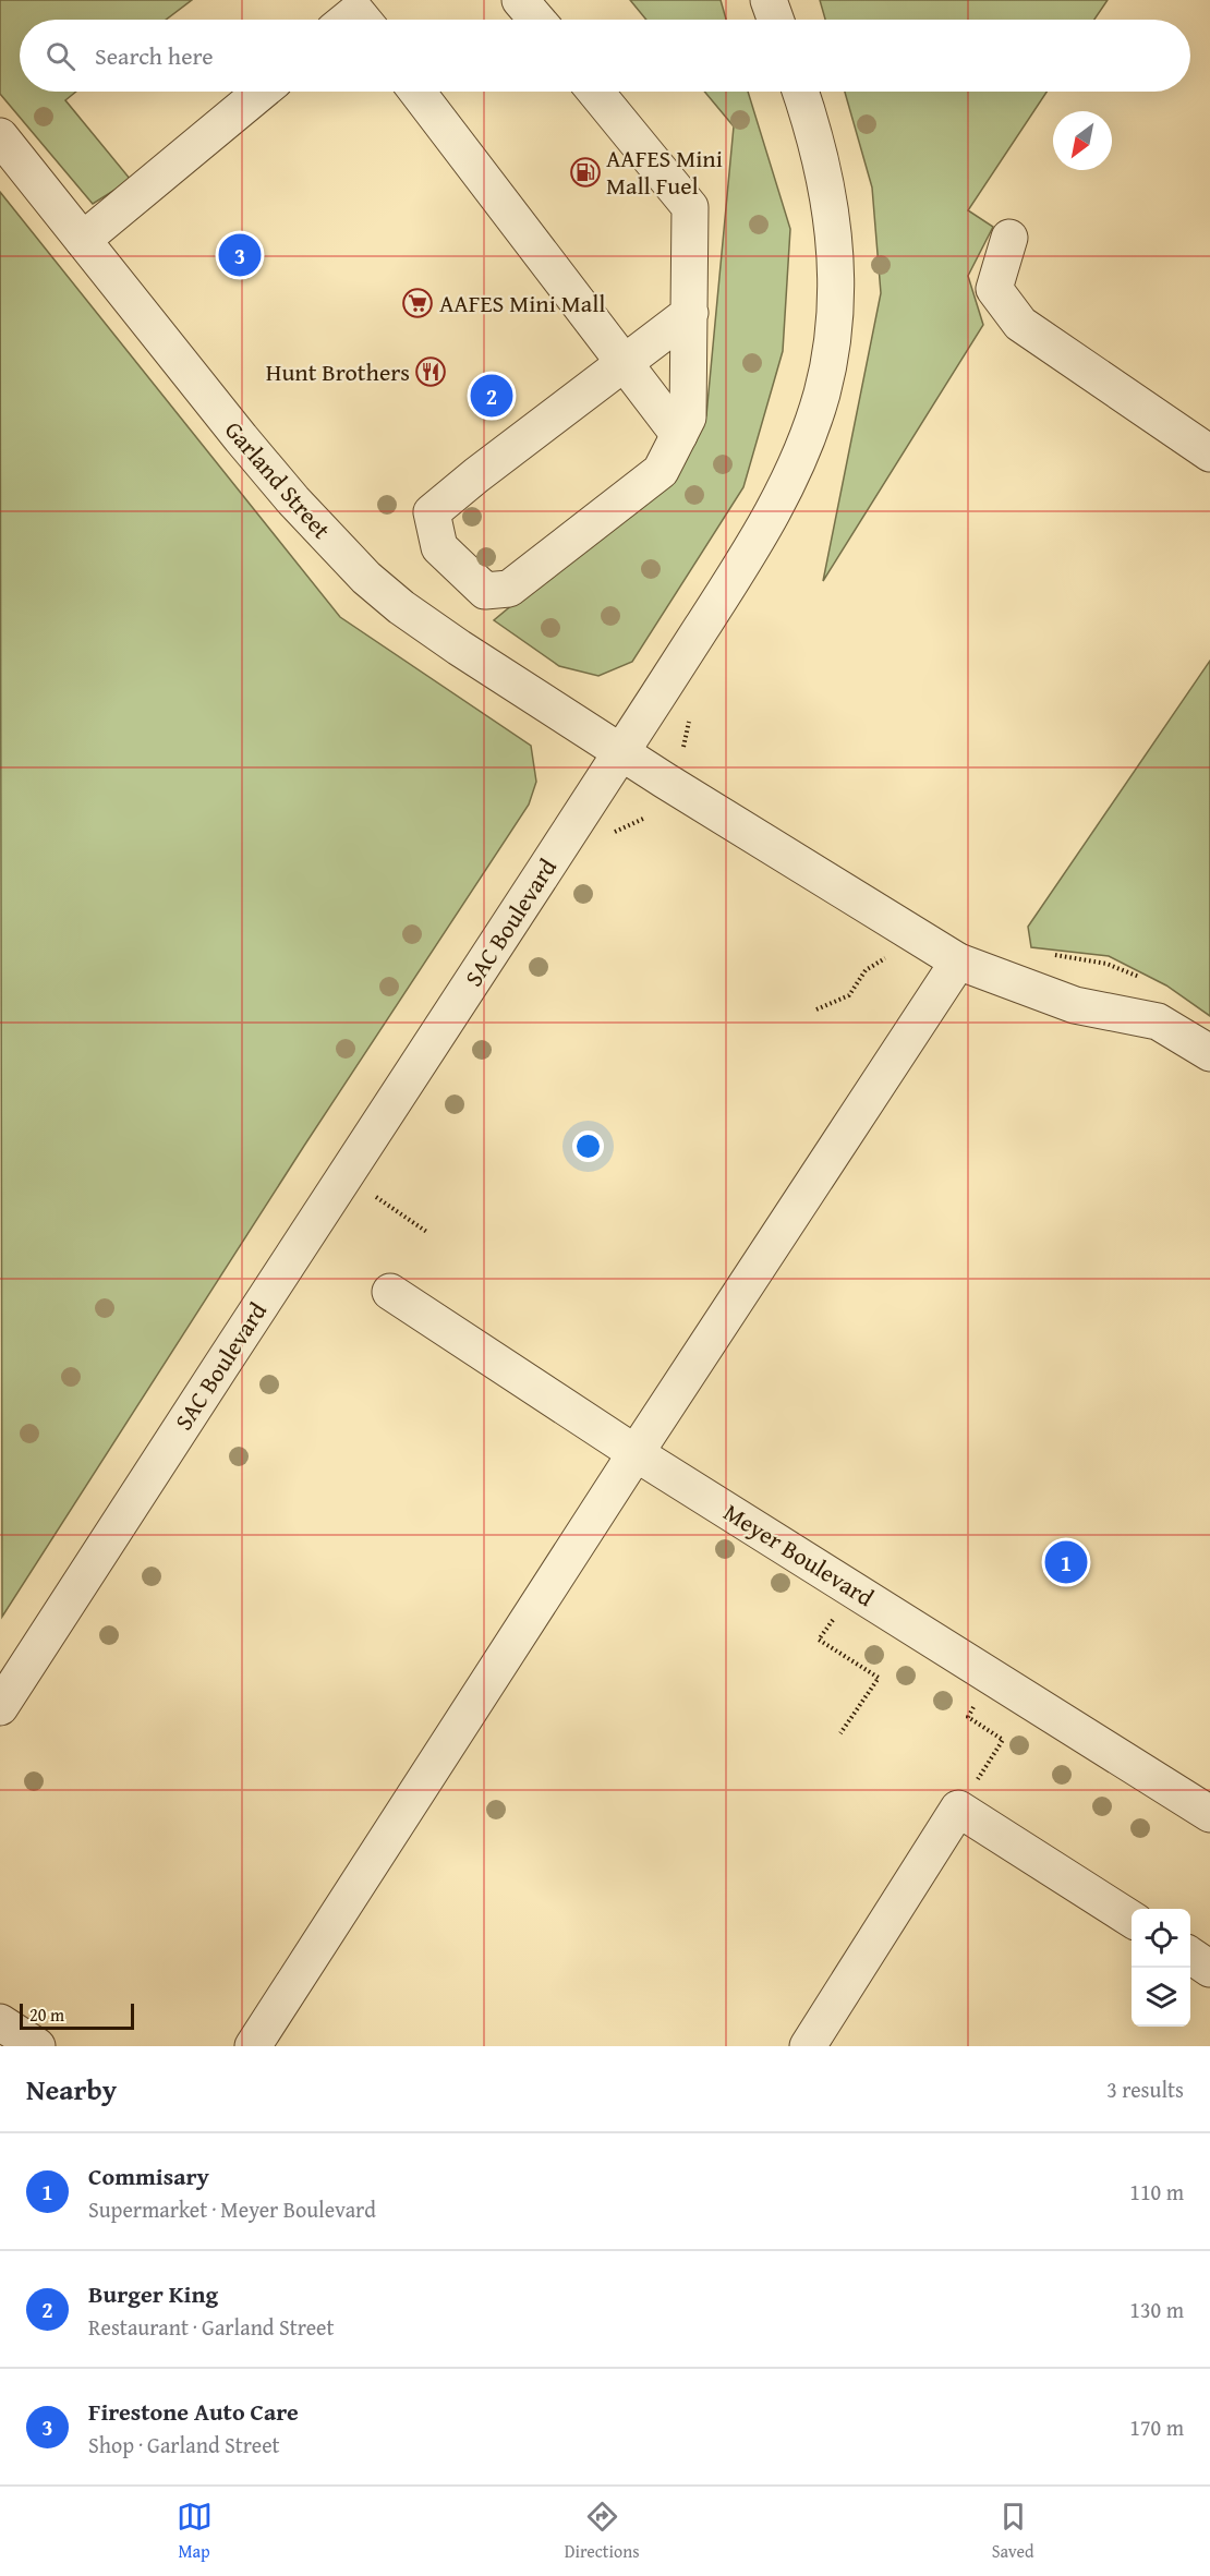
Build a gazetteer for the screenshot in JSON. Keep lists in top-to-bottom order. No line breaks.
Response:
{"streets":{"street":["Garland Street","SAC Boulevard","Meyer Boulevard"]},"crossings":[["Garland Street","SAC Boulevard"]],"places":{"fuel station":["AAFES Mini Mall Fuel"],"supermarket":["AAFES Mini Mall"],"restaurant":["Hunt Brothers"]},"scale_bar":"20 m","north":"bottom left","page":{"search":"Search here","pins":["3","2","1"],"scale":"20 m","heading":["Nearby","3 results"],"list":[{"mark":"1","name":"Commisary","note":"Supermarket · Meyer Boulevard","value":"110 m"},{"mark":"2","name":"Burger King","note":"Restaurant · Garland Street","value":"130 m"},{"mark":"3","name":"Firestone Auto Care","note":"Shop · Garland Street","value":"170 m"}],"nav":["Map","Directions","Saved"]}}
